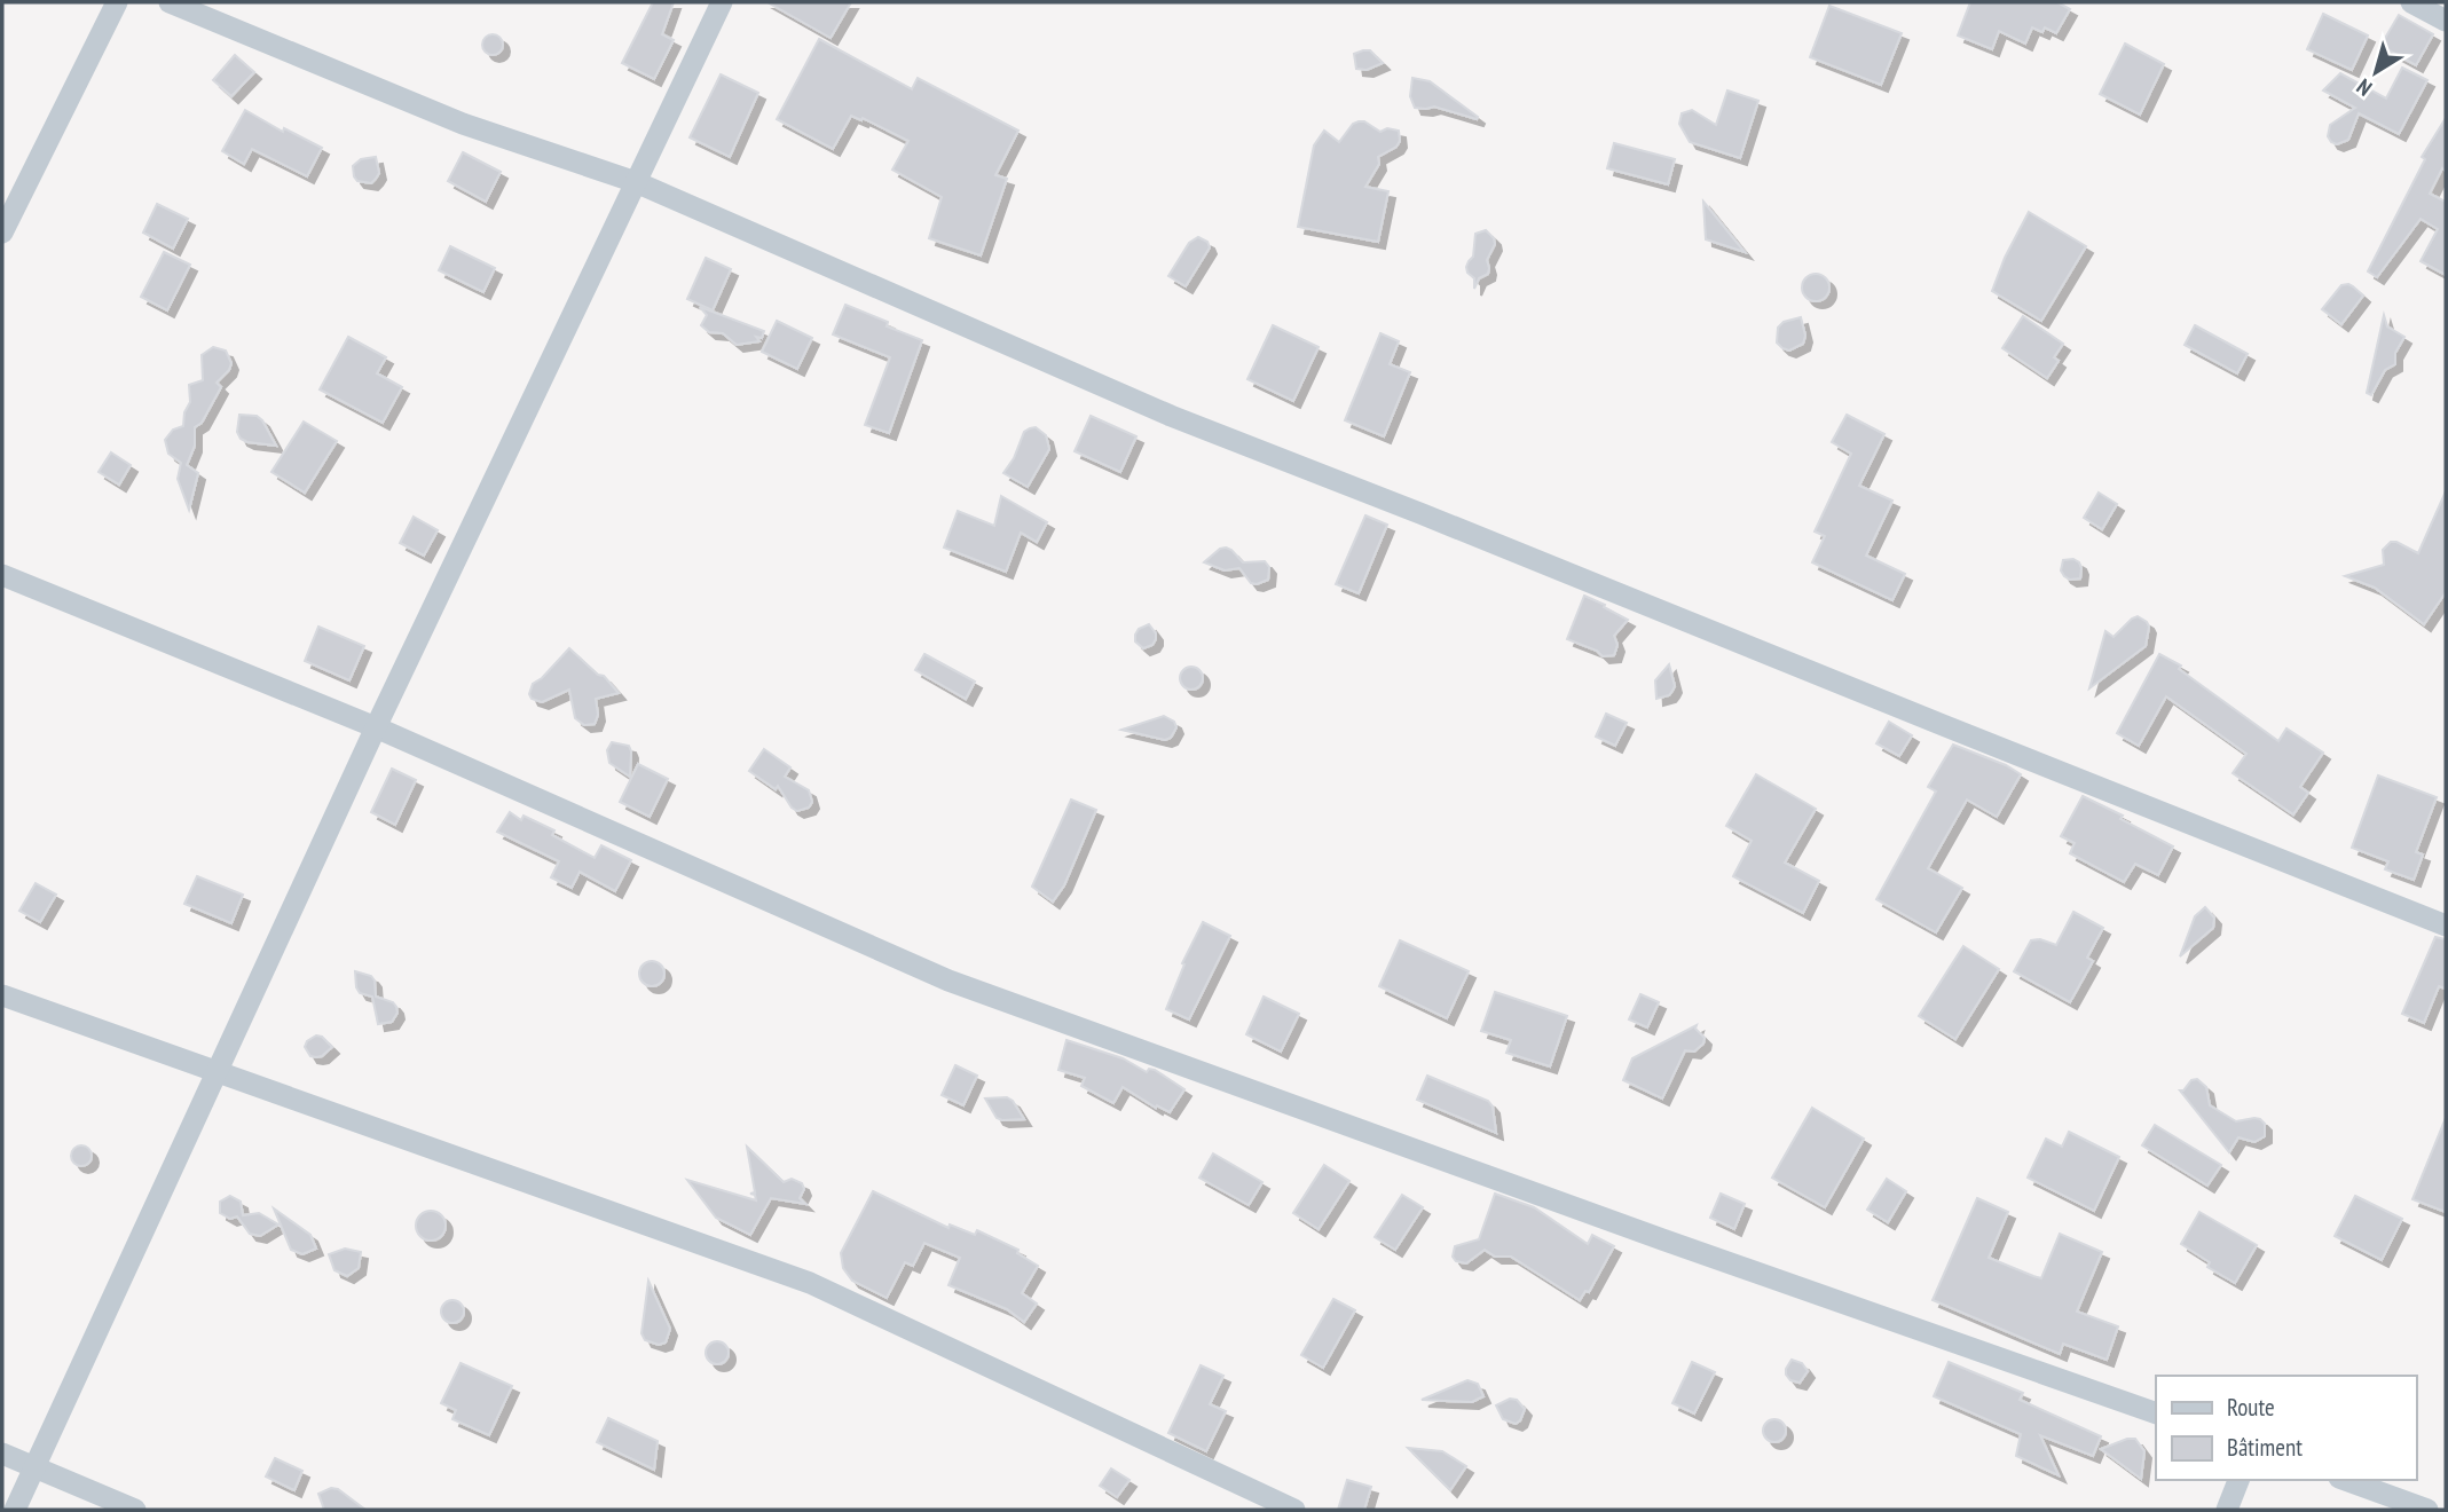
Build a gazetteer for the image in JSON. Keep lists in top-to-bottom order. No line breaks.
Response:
{"legend":["Route","Bâtiment"],"north":"bottom left"}
